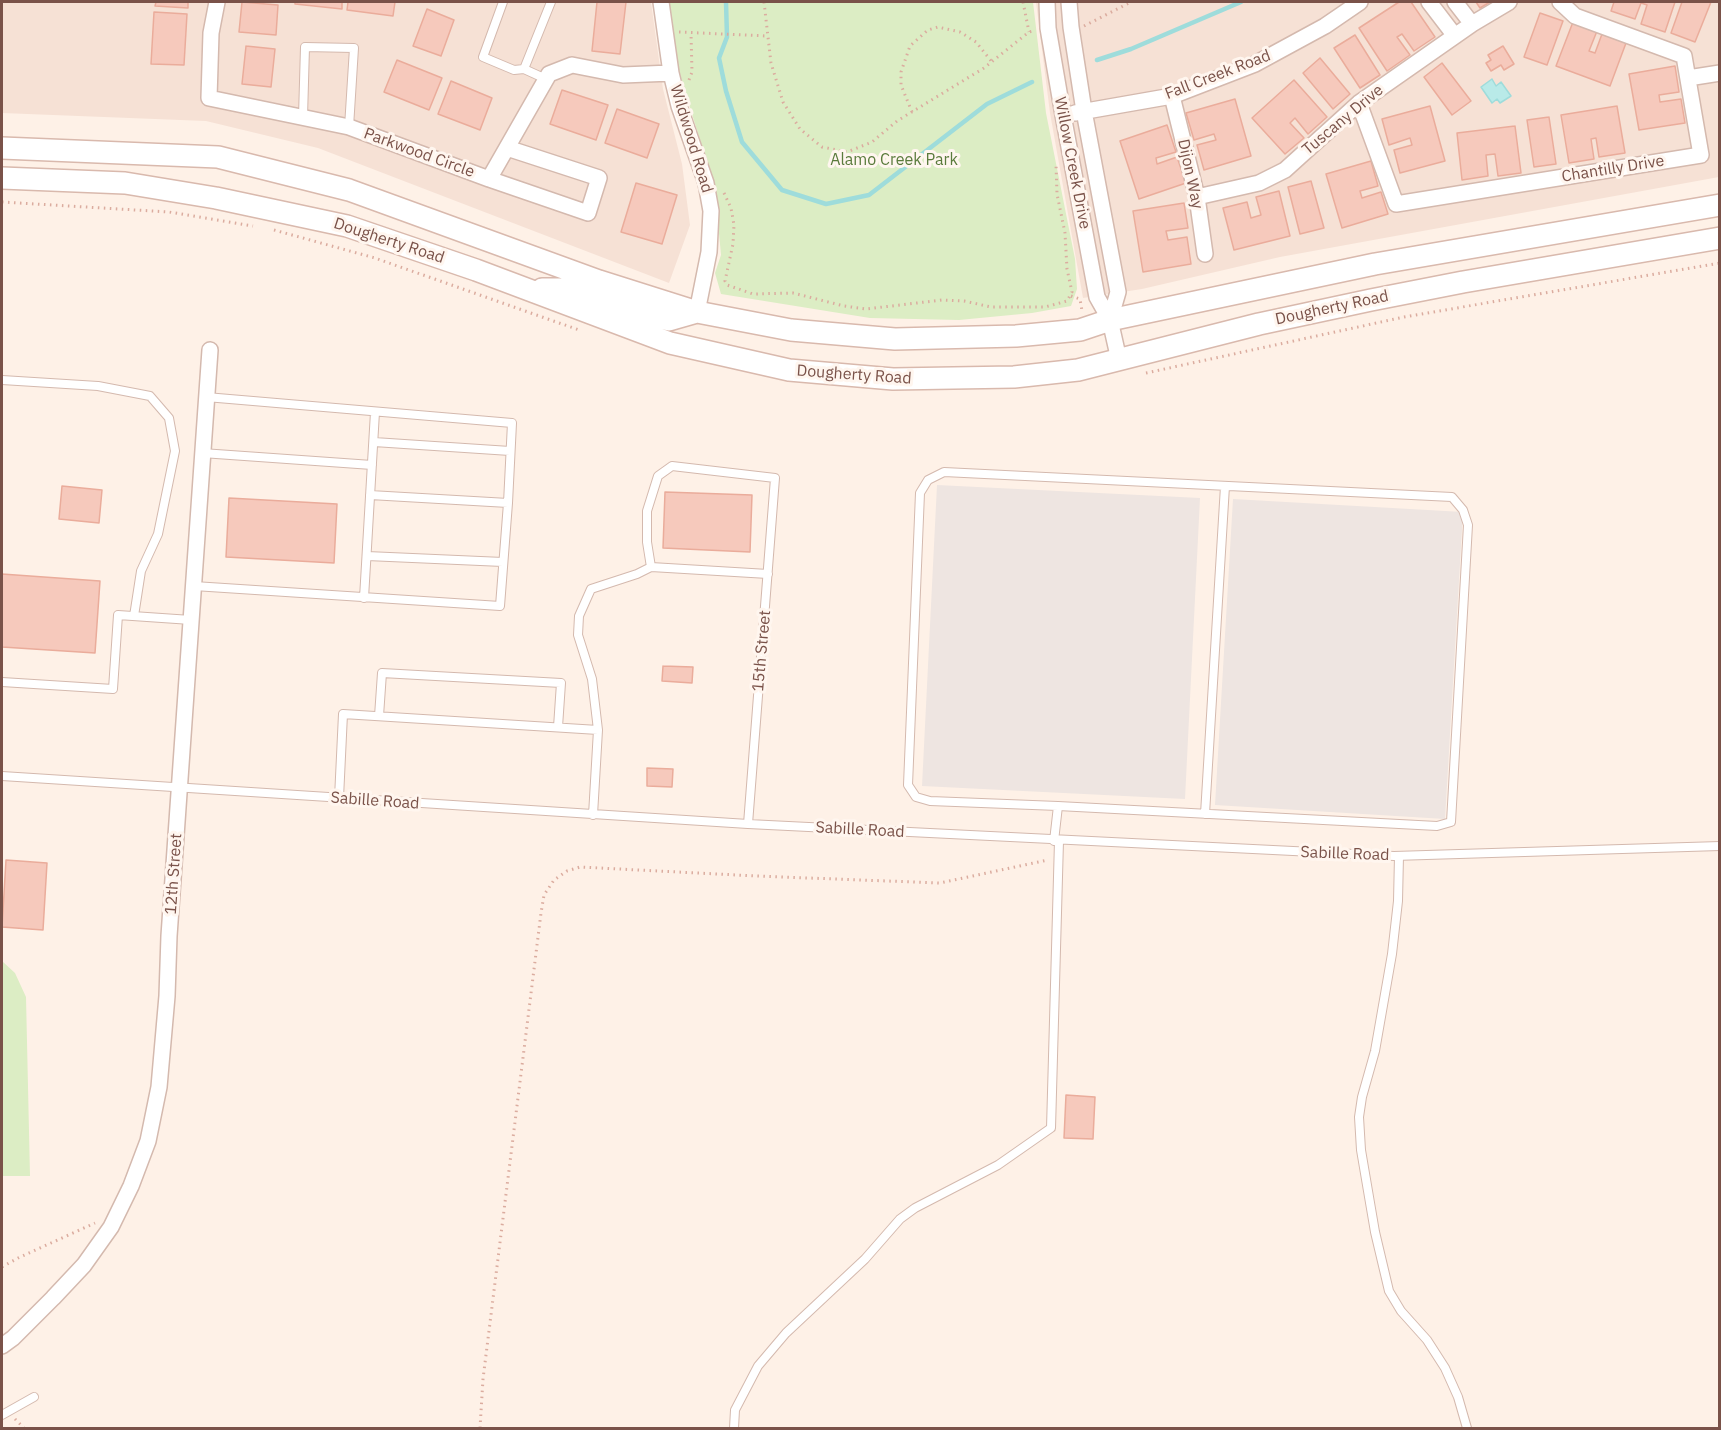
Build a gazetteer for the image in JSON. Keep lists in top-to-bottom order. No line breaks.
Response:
{"streets":{"main road":["Dougherty Road"],"street":["Fall Creek Road","Tuscany Drive","Wildwood Road","Parkwood Circle","Willow Creek Drive","Chantilly Drive","Dijon Way","12th Street"],"lane":["15th Street","Sabille Road"]},"crossings":[["Fall Creek Road","Willow Creek Drive"],["Fall Creek Road","Dijon Way"],["Tuscany Drive","Chantilly Drive"],["Tuscany Drive","Dijon Way"],["Wildwood Road","Parkwood Circle"],["Wildwood Road","Dougherty Road"],["Willow Creek Drive","Dougherty Road"],["15th Street","Sabille Road"],["Sabille Road","12th Street"]],"parks":["Alamo Creek Park"]}
